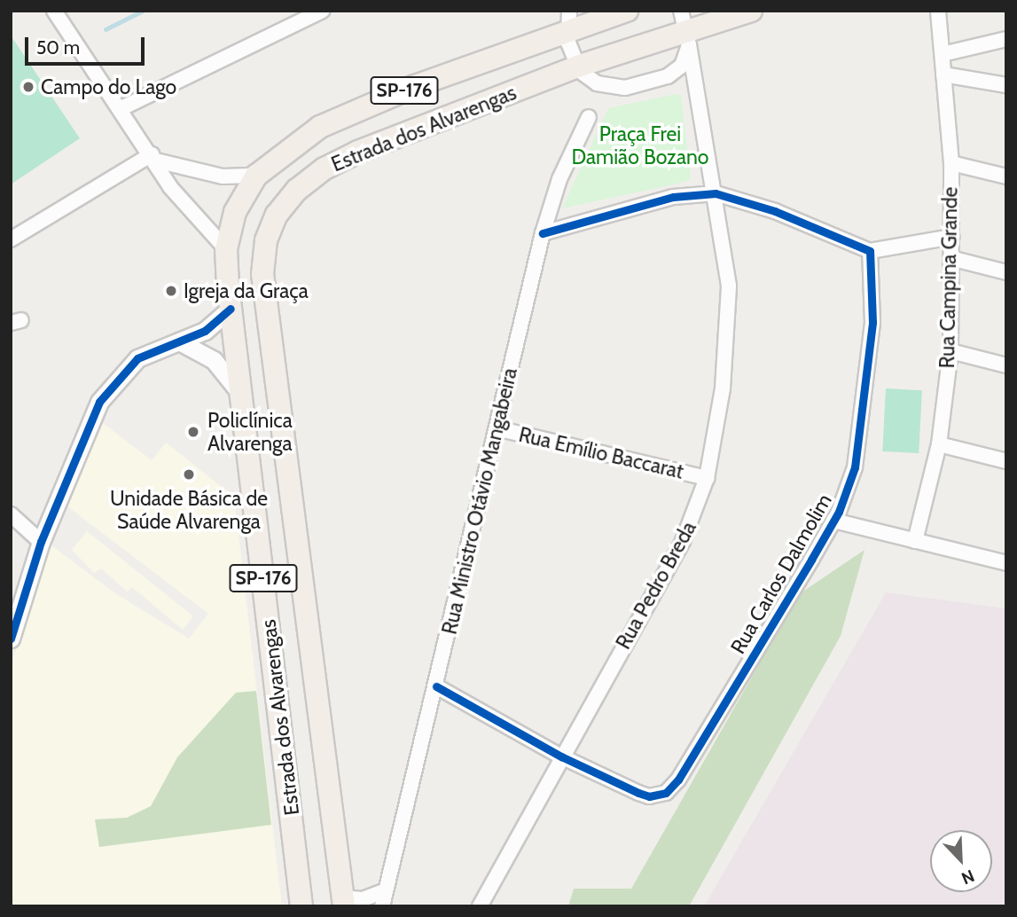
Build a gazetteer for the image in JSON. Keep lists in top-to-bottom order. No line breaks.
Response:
{"streets":{"main road":["SP-176","Estrada dos Alvarengas"],"street":["Rua Campina Grande","Rua Emílio Baccarat","Rua Ministro Otávio Mangabeira","Rua Carlos Dalmolim","Rua Pedro Breda"]},"crossings":[["Estrada dos Alvarengas","Rua Pedro Breda"],["Rua Emílio Baccarat","Rua Ministro Otávio Mangabeira"],["Rua Emílio Baccarat","Rua Pedro Breda"],["Rua Ministro Otávio Mangabeira","Rua Carlos Dalmolim"],["Rua Carlos Dalmolim","Rua Pedro Breda"]],"parks":["Praça Frei Damião Bozano"],"places":["Campo do Lago","Igreja da Graça","Policlínica Alvarenga","Unidade Básica de Saúde Alvarenga"],"scale_bar":"50 m","north":"bottom right"}
